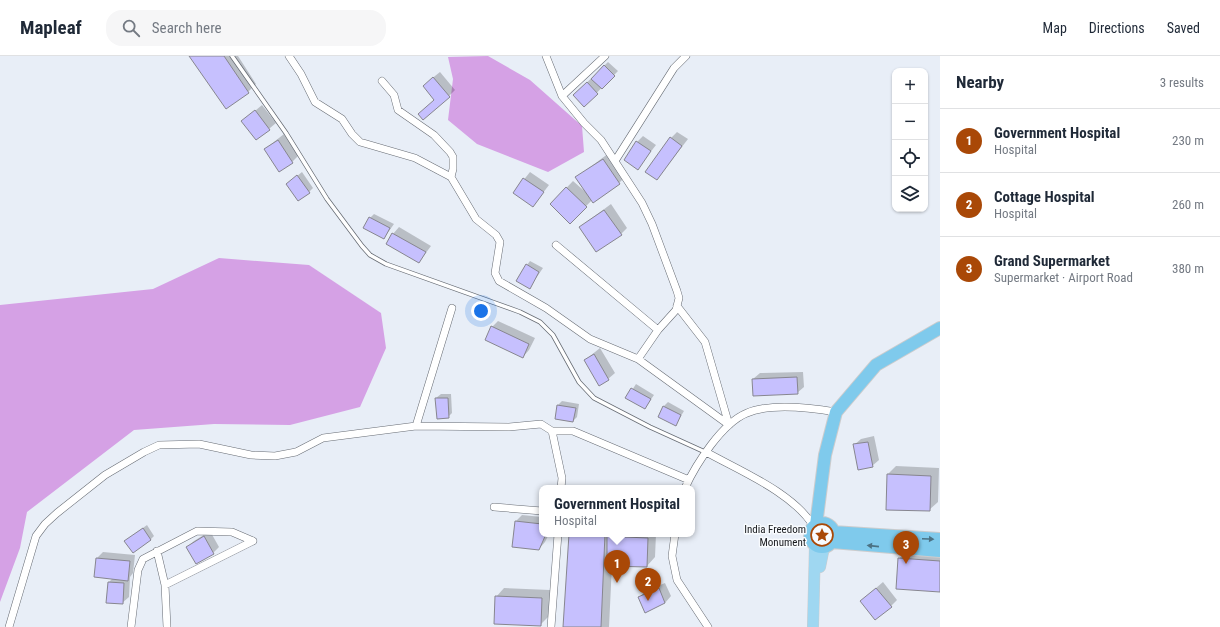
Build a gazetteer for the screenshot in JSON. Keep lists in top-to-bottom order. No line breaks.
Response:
{"places":{"place":["India Freedom Monument"]},"page":{"header":"Mapleaf","search":"Search here","nav":["Map","Directions","Saved"],"heading":["Nearby","3 results"],"map_buttons":["+","−"],"list":[{"mark":"1","name":"Government Hospital","note":"Hospital","value":"230 m"},{"mark":"2","name":"Cottage Hospital","note":"Hospital","value":"260 m"},{"mark":"3","name":"Grand Supermarket","note":"Supermarket · Airport Road","value":"380 m"}],"popup":["Government Hospital","Hospital"],"pins":["3","1","2"]}}
